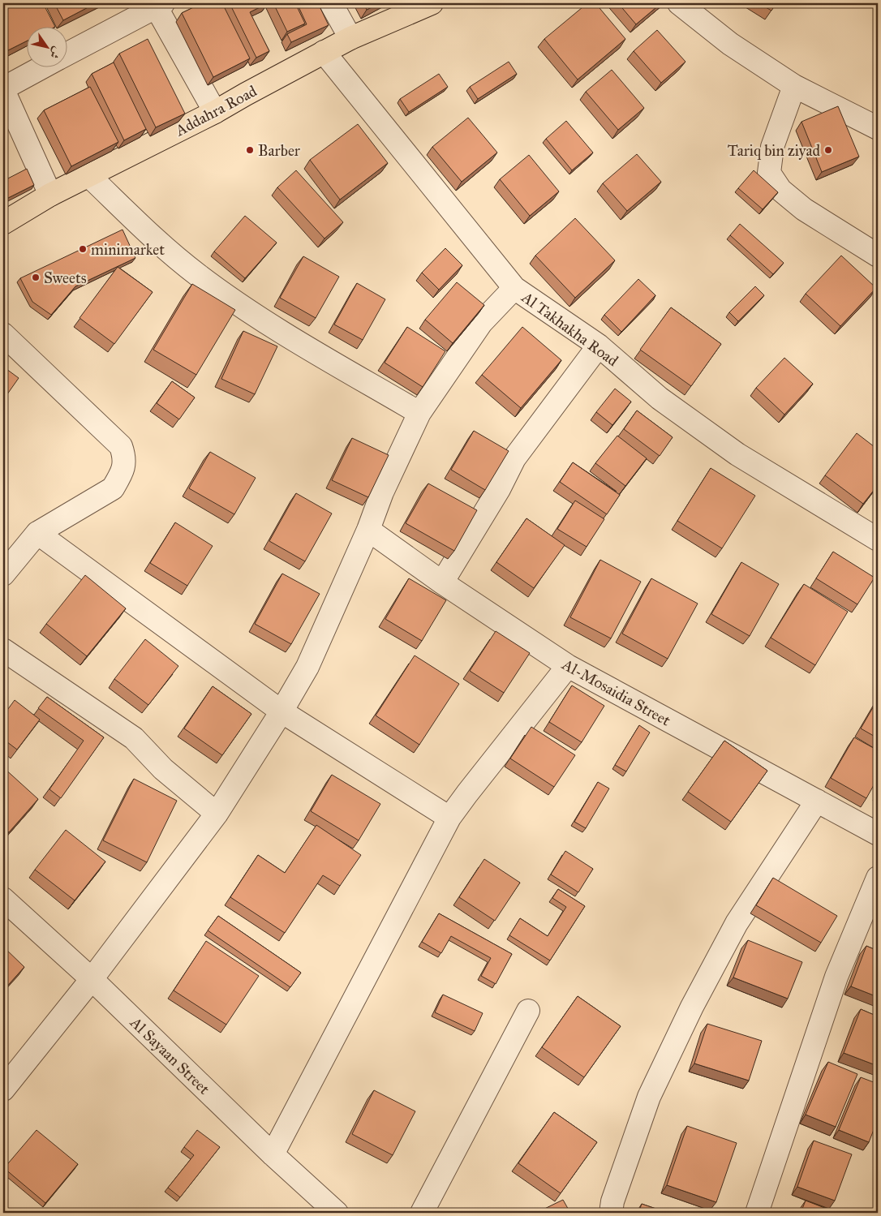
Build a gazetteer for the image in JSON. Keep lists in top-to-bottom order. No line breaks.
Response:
{"streets":{"main road":["Addahra Road"],"street":["Al Takhakha Road","Al-Mosaidia Street","Al Sayaan Street"]},"crossings":[["Addahra Road","Al Takhakha Road"]],"places":["Barber","Tariq bin ziyad","minimarket","Sweets"],"north":"bottom right"}
